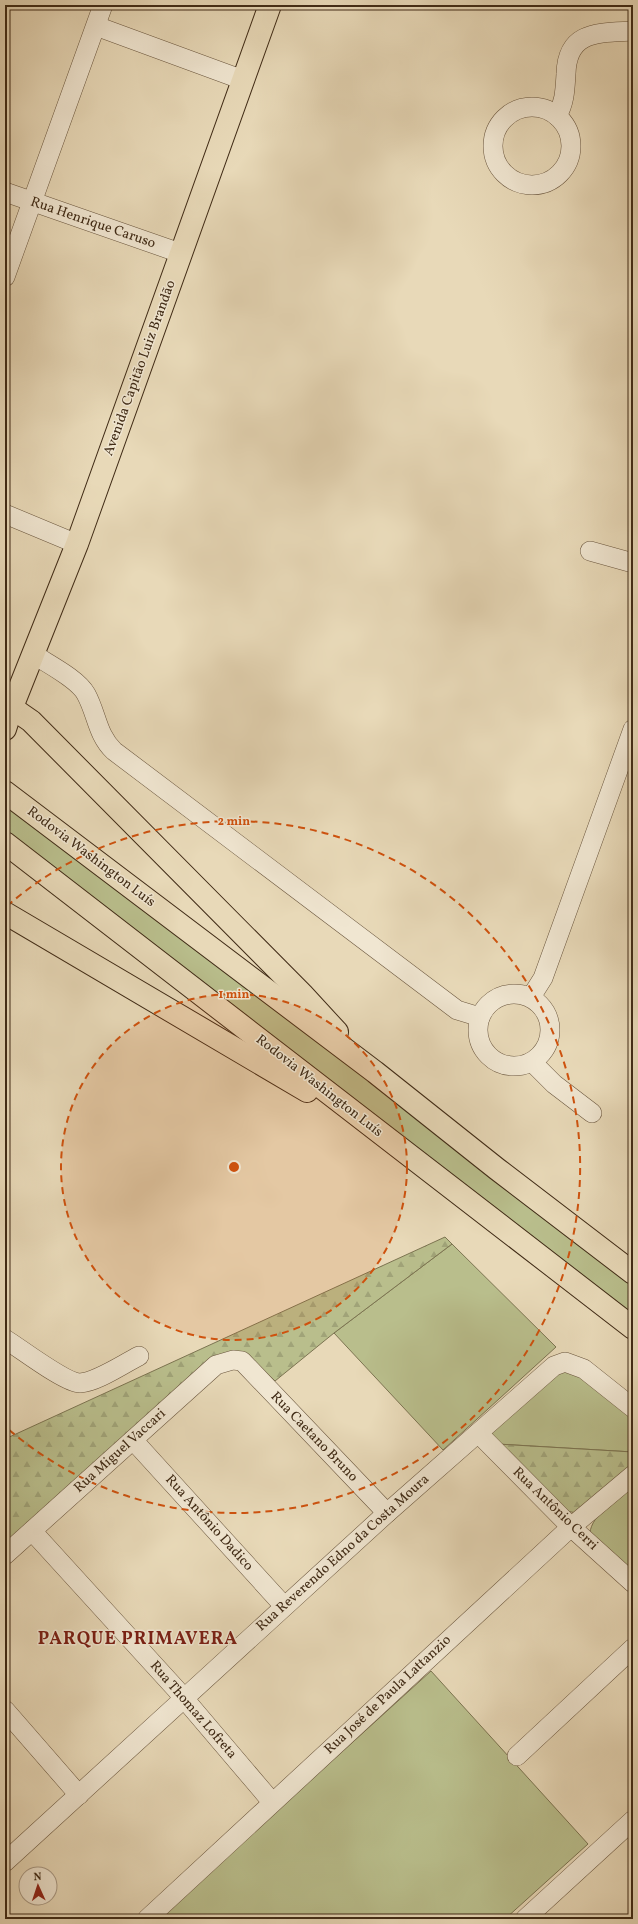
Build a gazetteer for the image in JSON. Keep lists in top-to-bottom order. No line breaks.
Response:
{"streets":{"main road":["Avenida Capitão Luiz Brandão","Rodovia Washington Luís"],"street":["Rua Henrique Caruso","Rua Caetano Bruno","Rua Miguel Vaccari","Rua Antônio Cerri","Rua Antônio Dadico","Rua Reverendo Edno da Costa Moura","Rua José de Paula Lattanzio","Rua Thomaz Lofreta"]},"crossings":[["Rua Henrique Caruso","Avenida Capitão Luiz Brandão"],["Rua Caetano Bruno","Rua Miguel Vaccari"],["Rua Caetano Bruno","Rua Reverendo Edno da Costa Moura"],["Rua Miguel Vaccari","Rua Antônio Dadico"],["Rua Miguel Vaccari","Rua Thomaz Lofreta"],["Rua Antônio Cerri","Rua Reverendo Edno da Costa Moura"],["Rua Antônio Cerri","Rua José de Paula Lattanzio"],["Rua Antônio Dadico","Rua Reverendo Edno da Costa Moura"],["Rua Reverendo Edno da Costa Moura","Rua Thomaz Lofreta"],["Rua José de Paula Lattanzio","Rua Thomaz Lofreta"]],"districts":["PARQUE PRIMAVERA"],"north":"top","rings":["2 min","1 min"]}
